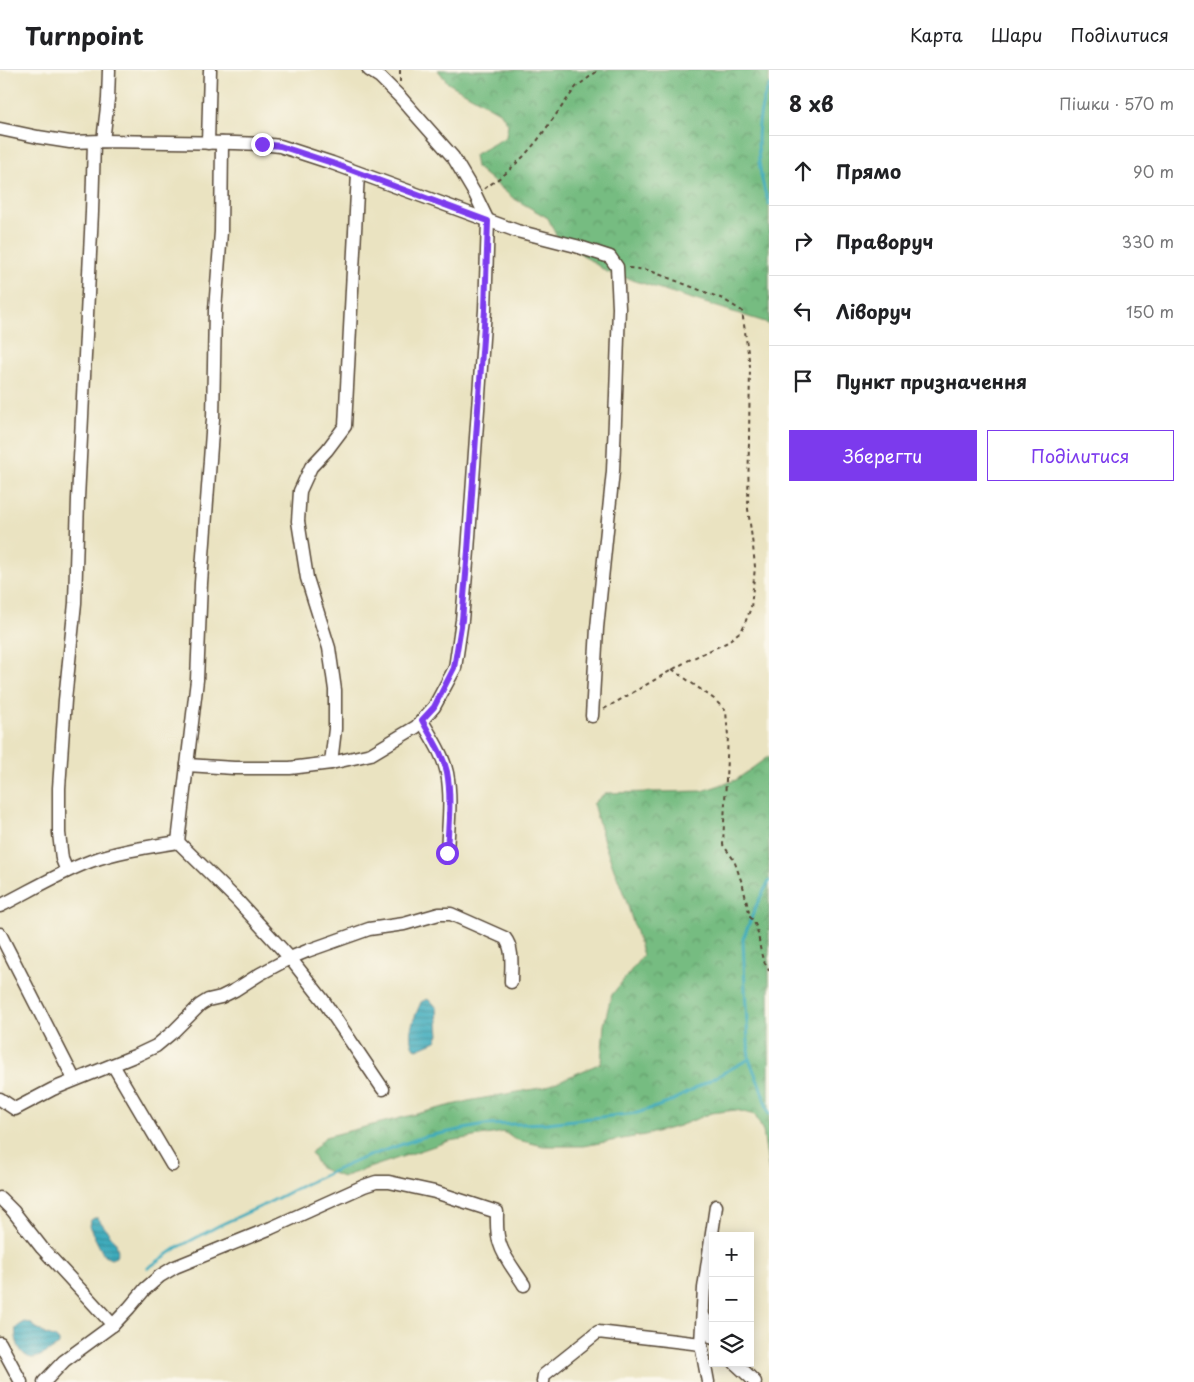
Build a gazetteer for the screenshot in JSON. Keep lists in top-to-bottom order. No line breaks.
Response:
{"page":{"header":"Turnpoint","nav":["Карта","Шари","Поділитися"],"heading":["8 хв","Пішки · 570 m"],"list":[["Прямо","90 m"],["Праворуч","330 m"],["Ліворуч","150 m"],"Пункт призначення"],"buttons":["Зберегти","Поділитися"],"map_buttons":["+","−"]}}
